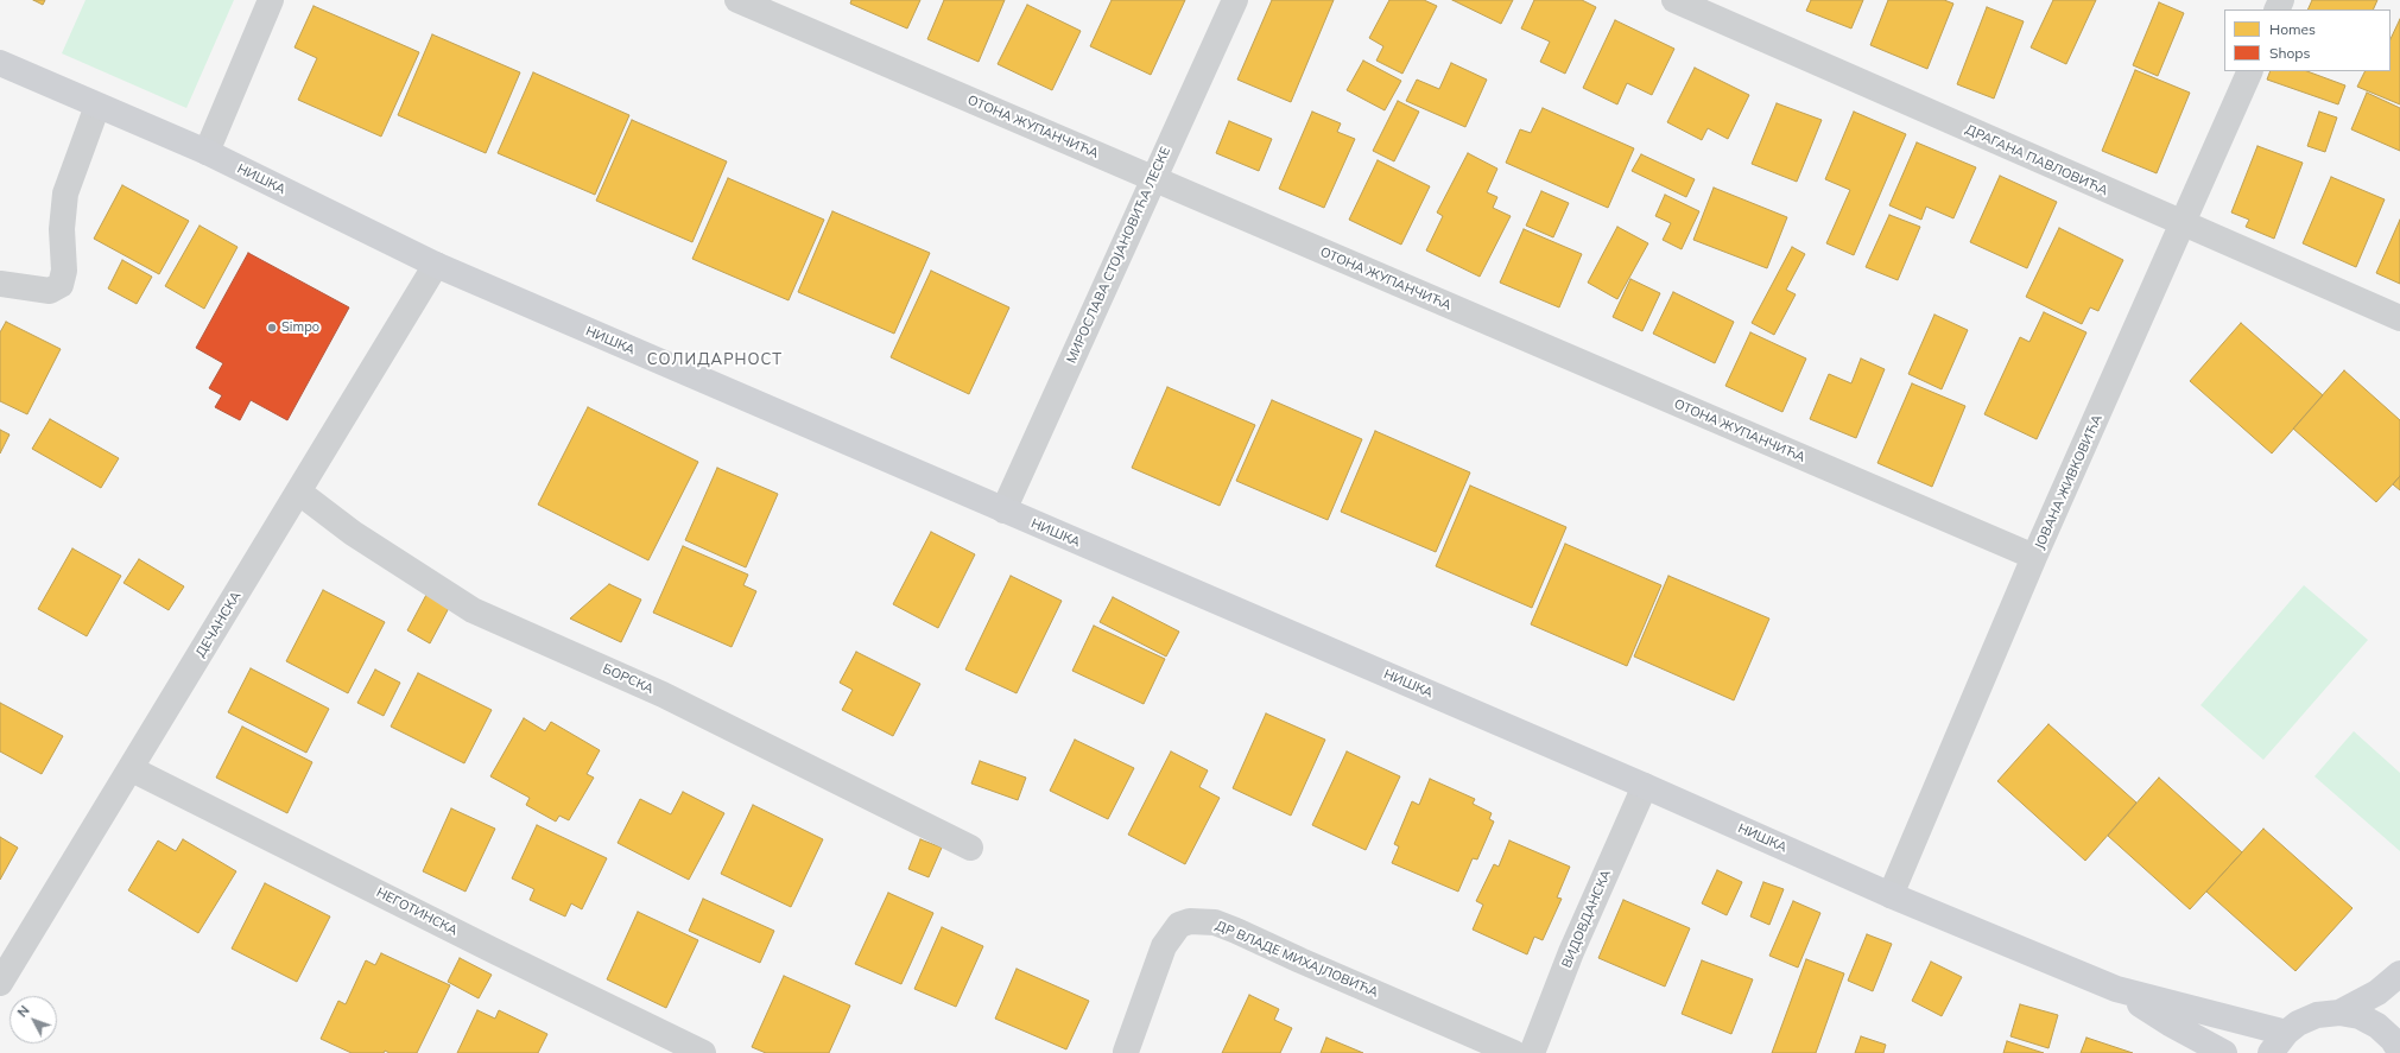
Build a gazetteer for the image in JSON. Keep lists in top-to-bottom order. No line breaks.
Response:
{"streets":{"main road":["НИШКА"],"street":["ОТОНА ЖУПАНЧИЋА","ДРАГАНА ПАВЛОВИЋА","МИРОСЛАВА СТОЈАНОВИЋА ЛЕСКЕ","ЈОВАНА ЖИВКОВИЋА","ДЕЧАНСКА","БОРСКА","НЕГОТИНСКА","ВИДОВДАНСКА","ДР ВЛАДЕ МИХАЈЛОВИЋА"]},"crossings":[["ОТОНА ЖУПАНЧИЋА","МИРОСЛАВА СТОЈАНОВИЋА ЛЕСКЕ"],["ОТОНА ЖУПАНЧИЋА","ЈОВАНА ЖИВКОВИЋА"],["ДРАГАНА ПАВЛОВИЋА","ЈОВАНА ЖИВКОВИЋА"],["НИШКА","МИРОСЛАВА СТОЈАНОВИЋА ЛЕСКЕ"],["НИШКА","ЈОВАНА ЖИВКОВИЋА"],["НИШКА","ДЕЧАНСКА"],["НИШКА","ВИДОВДАНСКА"],["ДЕЧАНСКА","БОРСКА"],["ДЕЧАНСКА","НЕГОТИНСКА"]],"districts":["СОЛИДАРНОСТ"],"places":["Simpo"],"legend":["Homes","Shops"],"north":"top left"}
